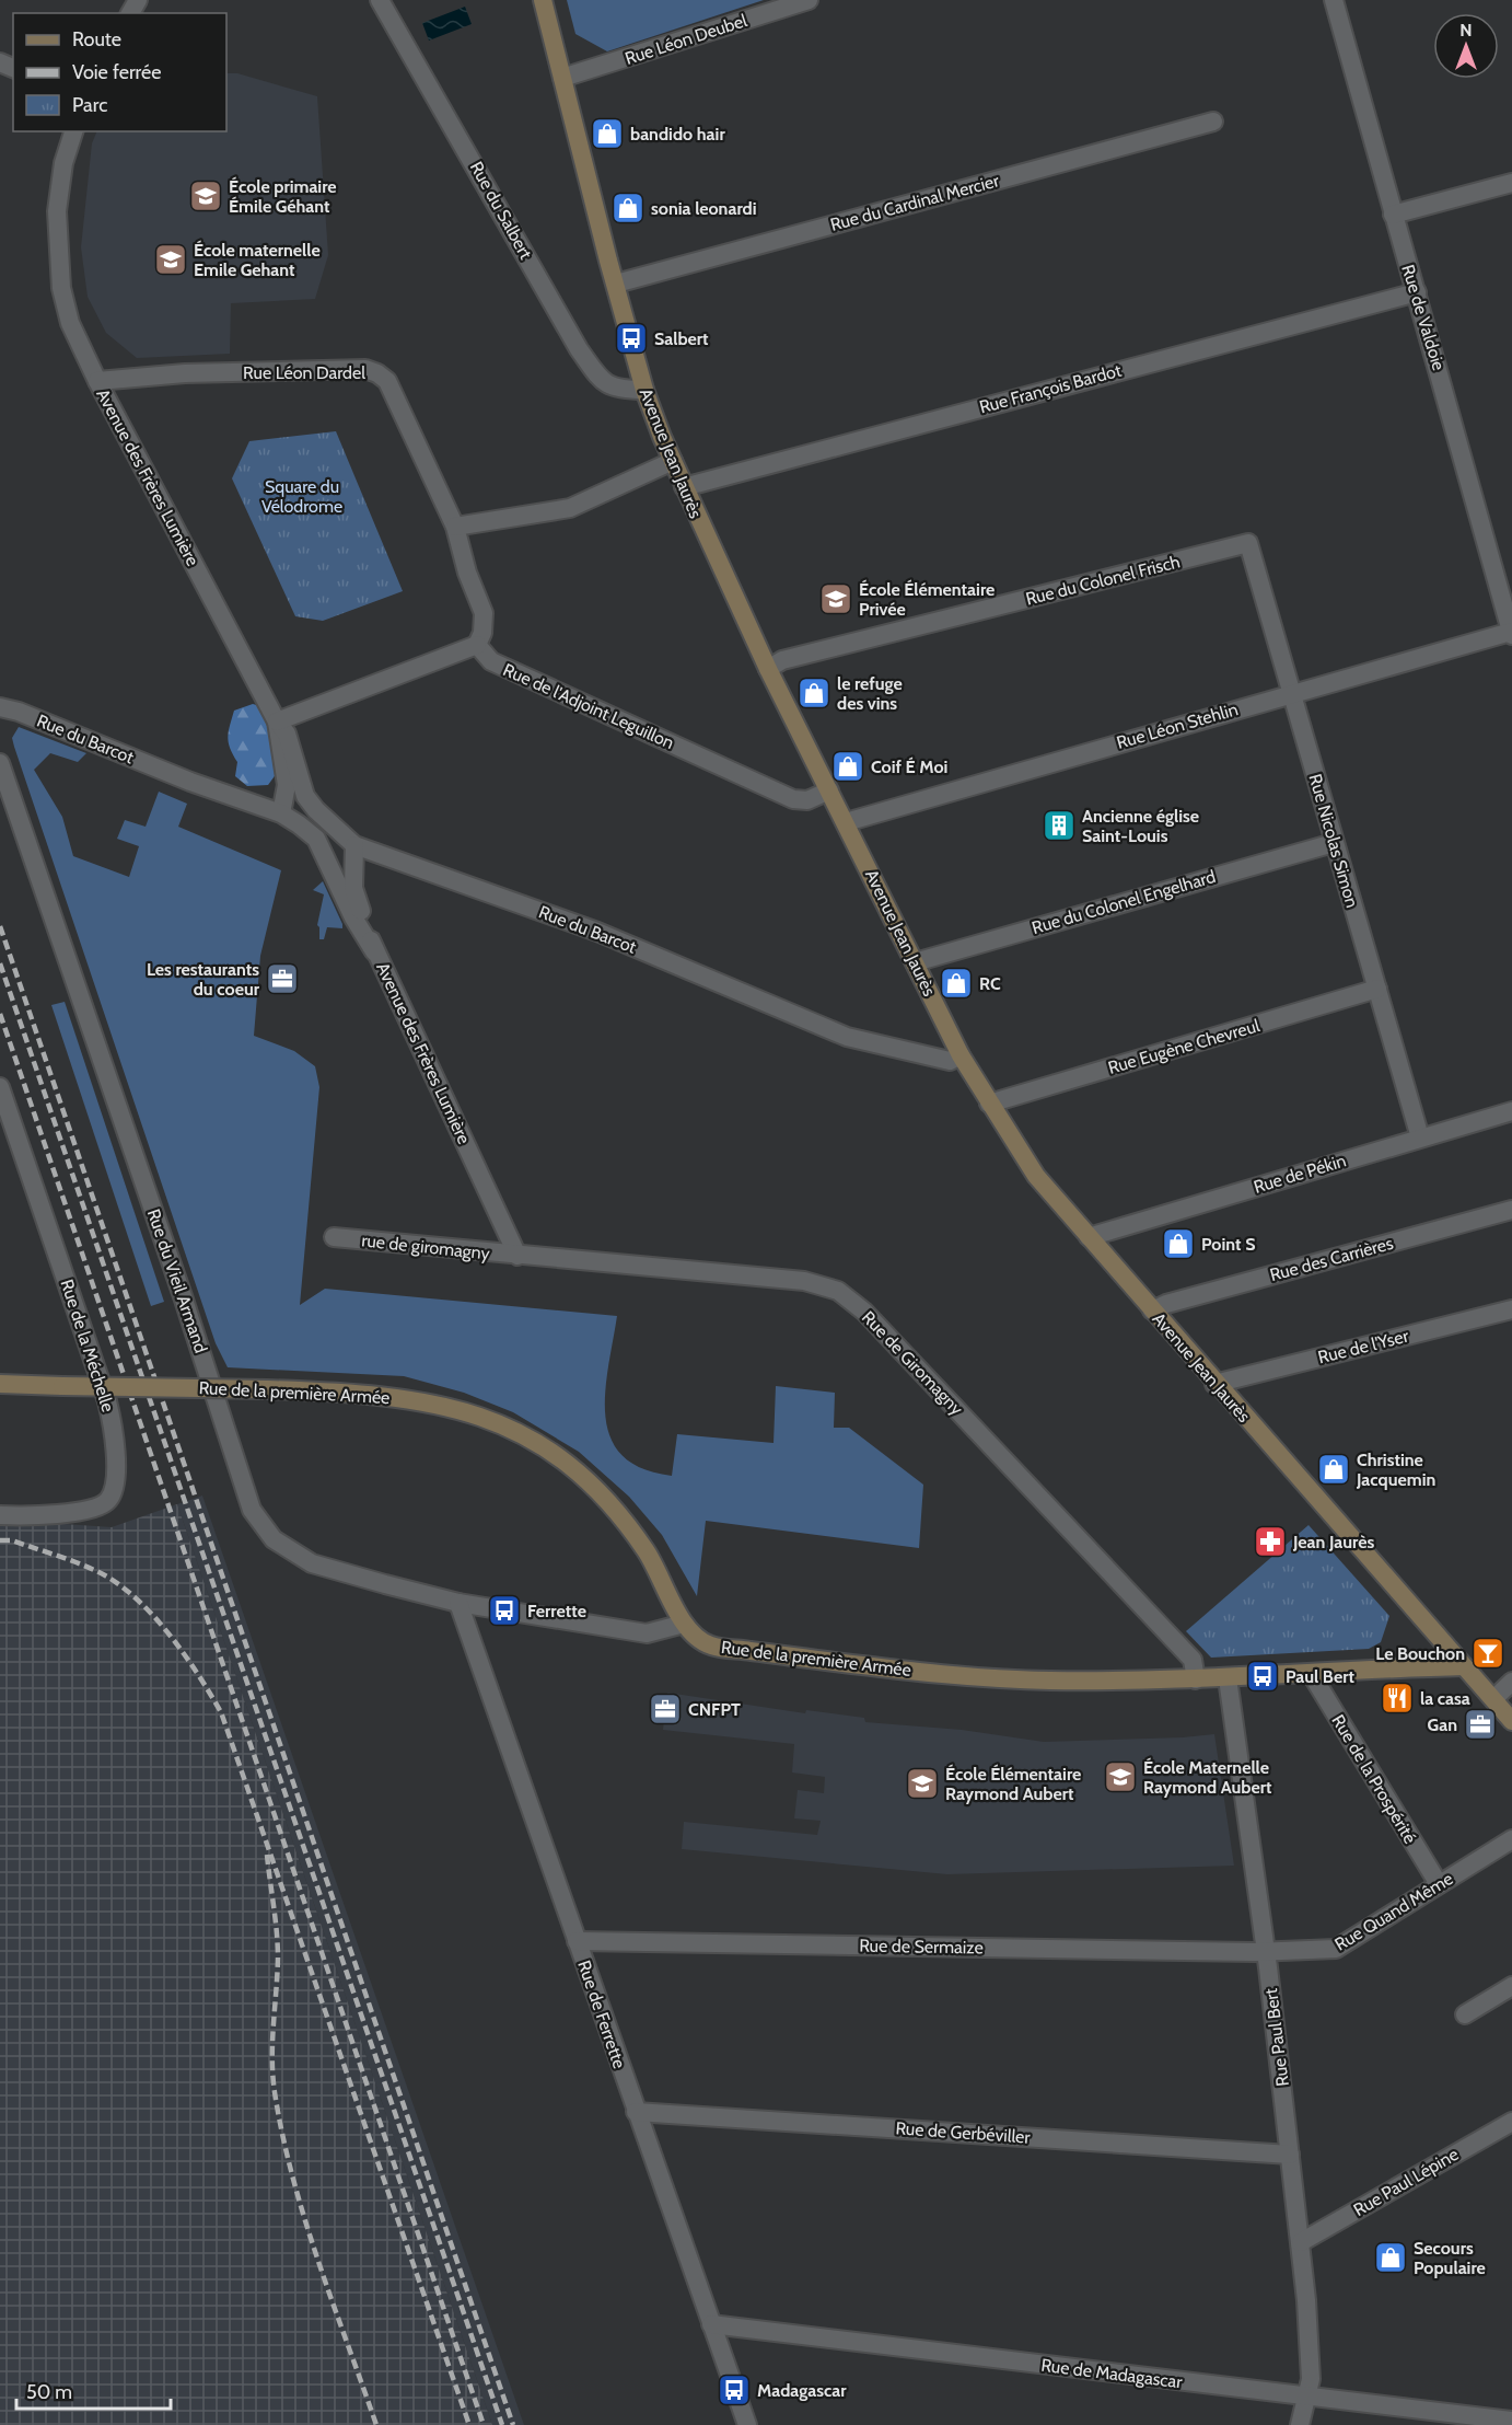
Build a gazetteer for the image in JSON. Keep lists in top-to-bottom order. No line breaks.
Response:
{"streets":{"main road":["Avenue Jean Jaurès","Rue de la première Armée"],"street":["Rue Léon Deubel","Rue du Cardinal Mercier","Rue du Salbert","Rue de Valdoie","Rue Léon Dardel","Rue François Bardot","Avenue des Frères Lumière","Rue du Colonel Frisch","Rue de l'Adjoint Leguillon","Rue Léon Stehlin","Rue du Barcot","Rue Nicolas Simon","Rue du Colonel Engelhard","Rue Eugène Chevreul","Rue de Pékin","rue de giromagny","Rue des Carrières","Rue du Vieil Armand","Rue de la Méchelle","Rue de l'Yser","Rue de Giromagny","Rue de la Prospérité","Rue Quand Même","Rue de Sermaize","Rue de Ferrette","Rue Paul Bert","Rue de Gerbéviller","Rue Paul Lépine","Rue de Madagascar"]},"crossings":[["Rue Léon Deubel","Avenue Jean Jaurès"],["Rue du Cardinal Mercier","Avenue Jean Jaurès"],["Rue du Salbert","Avenue Jean Jaurès"],["Rue de Valdoie","Rue François Bardot"],["Rue de Valdoie","Rue Léon Stehlin"],["Rue Léon Dardel","Avenue des Frères Lumière"],["Rue Léon Dardel","Rue de l'Adjoint Leguillon"],["Rue François Bardot","Avenue Jean Jaurès"],["Avenue Jean Jaurès","Rue du Colonel Frisch"],["Avenue Jean Jaurès","Rue de l'Adjoint Leguillon"],["Avenue Jean Jaurès","Rue Léon Stehlin"],["Avenue Jean Jaurès","Rue du Barcot"],["Avenue Jean Jaurès","Rue du Colonel Engelhard"],["Avenue Jean Jaurès","Rue Eugène Chevreul"],["Avenue Jean Jaurès","Rue de Pékin"],["Avenue Jean Jaurès","Rue des Carrières"],["Avenue Jean Jaurès","Rue de l'Yser"],["Avenue Jean Jaurès","Rue de la première Armée"],["Avenue des Frères Lumière","Rue du Barcot"],["Avenue des Frères Lumière","rue de giromagny"],["Avenue des Frères Lumière","Rue de Giromagny"],["Rue du Colonel Frisch","Rue Nicolas Simon"],["Rue Léon Stehlin","Rue Nicolas Simon"],["Rue Nicolas Simon","Rue du Colonel Engelhard"],["Rue Nicolas Simon","Rue Eugène Chevreul"],["Rue Nicolas Simon","Rue de Pékin"],["rue de giromagny","Rue de Giromagny"],["Rue du Vieil Armand","Rue de la première Armée"],["Rue du Vieil Armand","Rue de Ferrette"],["Rue de Giromagny","Rue de la première Armée"],["Rue de la première Armée","Rue de la Prospérité"],["Rue de la première Armée","Rue Paul Bert"],["Rue de la Prospérité","Rue Quand Même"],["Rue Quand Même","Rue de Sermaize"],["Rue Quand Même","Rue Paul Bert"],["Rue de Sermaize","Rue de Ferrette"],["Rue de Sermaize","Rue Paul Bert"],["Rue de Ferrette","Rue de Gerbéviller"],["Rue de Ferrette","Rue de Madagascar"],["Rue Paul Bert","Rue de Gerbéviller"],["Rue Paul Bert","Rue Paul Lépine"],["Rue Paul Bert","Rue de Madagascar"]],"parks":["Square du Vélodrome"],"places":{"shop":["bandido hair","sonia leonardi","le refuge des vins","Coif É Moi","RC","Point S","Christine Jacquemin","Secours Populaire"],"school or university":["École primaire Émile Géhant","École maternelle Emile Gehant","École Élémentaire Privée","École Maternelle Raymond Aubert","École Élémentaire Raymond Aubert"],"bus stop":["Salbert","Ferrette","Paul Bert","Madagascar"],"building":["Ancienne église Saint-Louis"],"office":["Les restaurants du coeur","CNFPT","Gan"],"pharmacy":["Jean Jaurès"],"bar":["Le Bouchon"],"restaurant":["la casa"]},"legend":["Route","Voie ferrée","Parc"],"scale_bar":"50 m","north":"top"}
